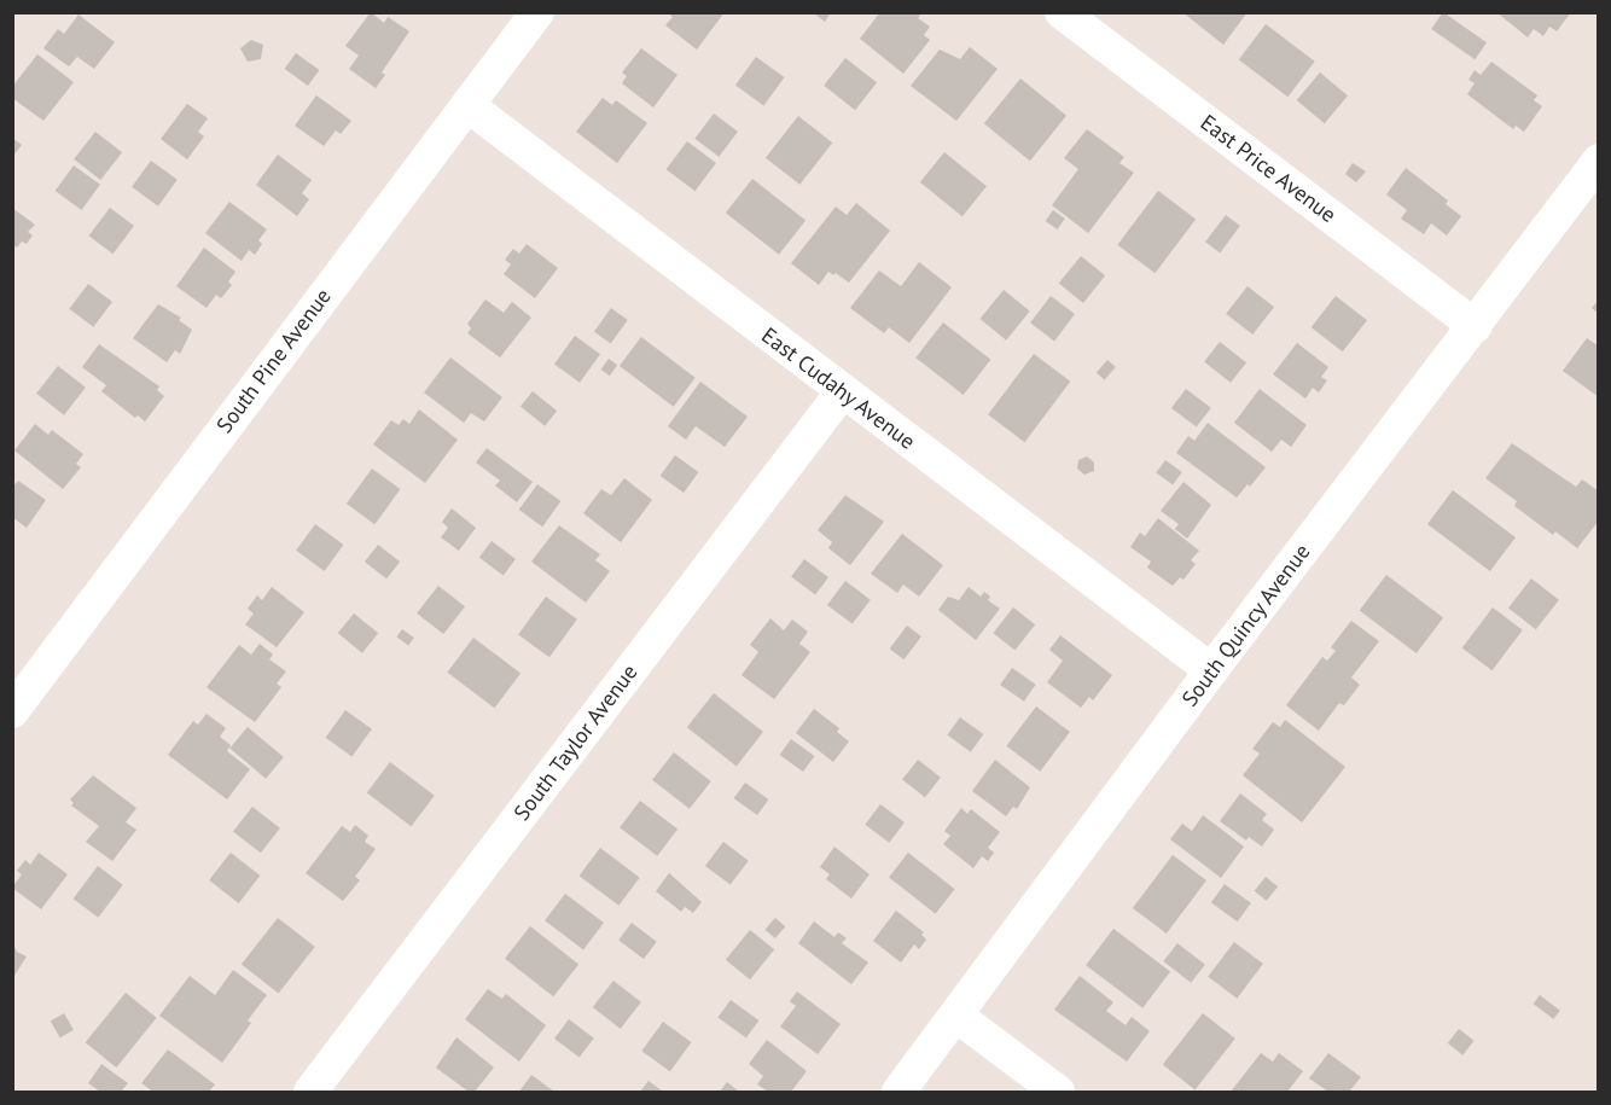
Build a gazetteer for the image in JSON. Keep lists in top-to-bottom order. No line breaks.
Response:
{"streets":{"street":["East Price Avenue","South Pine Avenue","East Cudahy Avenue","South Quincy Avenue","South Taylor Avenue"]},"crossings":[["East Price Avenue","South Quincy Avenue"],["South Pine Avenue","East Cudahy Avenue"],["East Cudahy Avenue","South Quincy Avenue"],["East Cudahy Avenue","South Taylor Avenue"]]}
